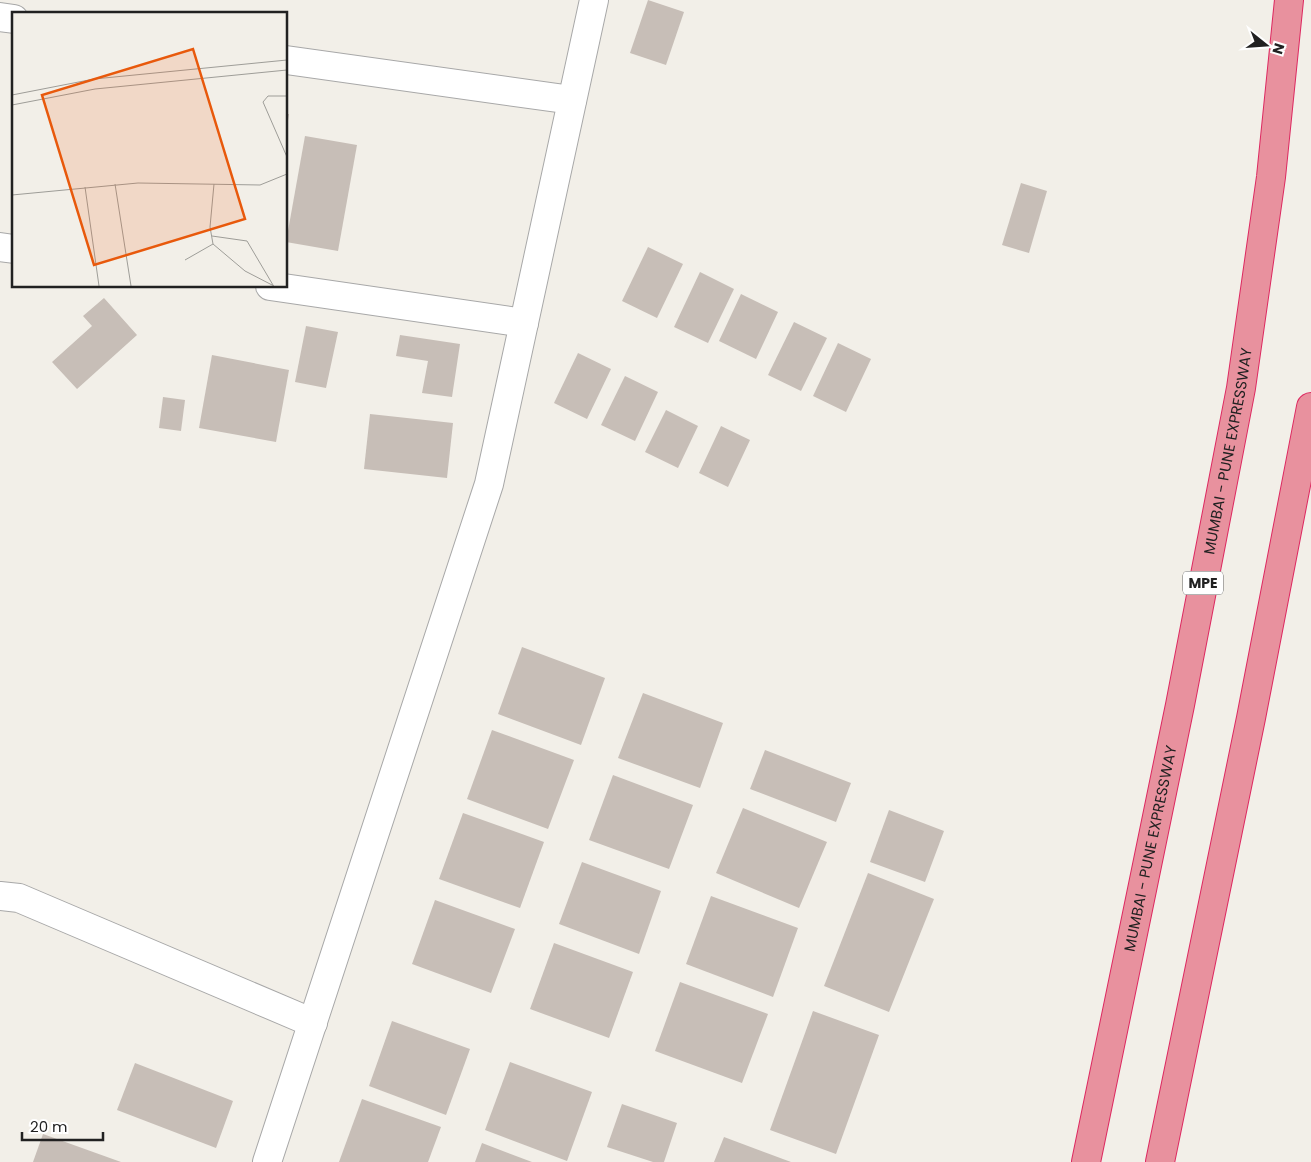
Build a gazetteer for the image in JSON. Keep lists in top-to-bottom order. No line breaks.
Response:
{"streets":{"highway":["MUMBAI - PUNE EXPRESSWAY","MPE"]},"scale_bar":"20 m","north":"right"}
